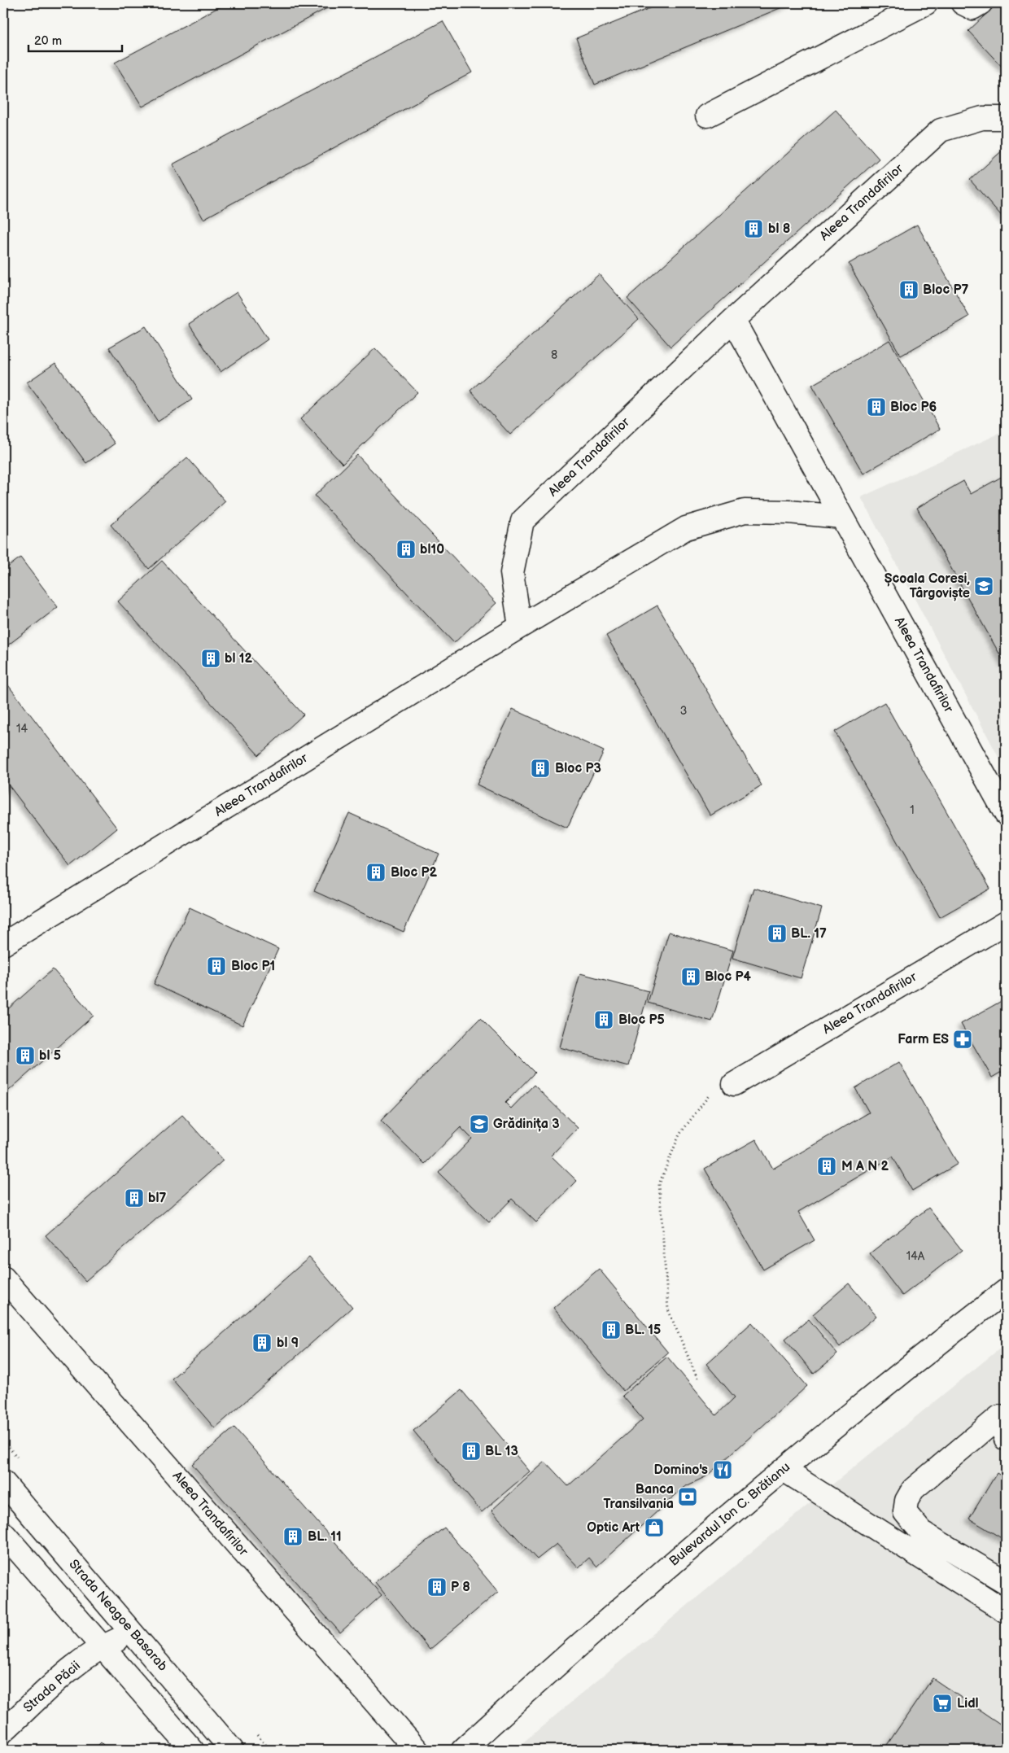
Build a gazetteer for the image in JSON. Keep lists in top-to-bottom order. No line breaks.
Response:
{"streets":{"street":["Aleea Trandafirilor","Bulevardul Ion C. Brătianu","Strada Neagoe Basarab","Strada Păcii"]},"crossings":[["Strada Neagoe Basarab","Strada Păcii"]],"places":{"building":["bl 8","Bloc P7","Bloc P6","bl10","bl 12","Bloc P3","Bloc P2","BL. 17","Bloc P1","Bloc P4","Bloc P5","bl 5","M A N 2","bl7","BL. 15","bl 9","BL 13","BL. 11","P 8"],"school or university":["Școala Coresi, Târgoviște","Grădinița 3"],"pharmacy":["Farm ES"],"restaurant":["Domino's"],"bank":["Banca Transilvania"],"shop":["Optic Art"],"supermarket":["Lidl"]},"house_numbers":["8","3","14","1","14A"],"scale_bar":"20 m"}
